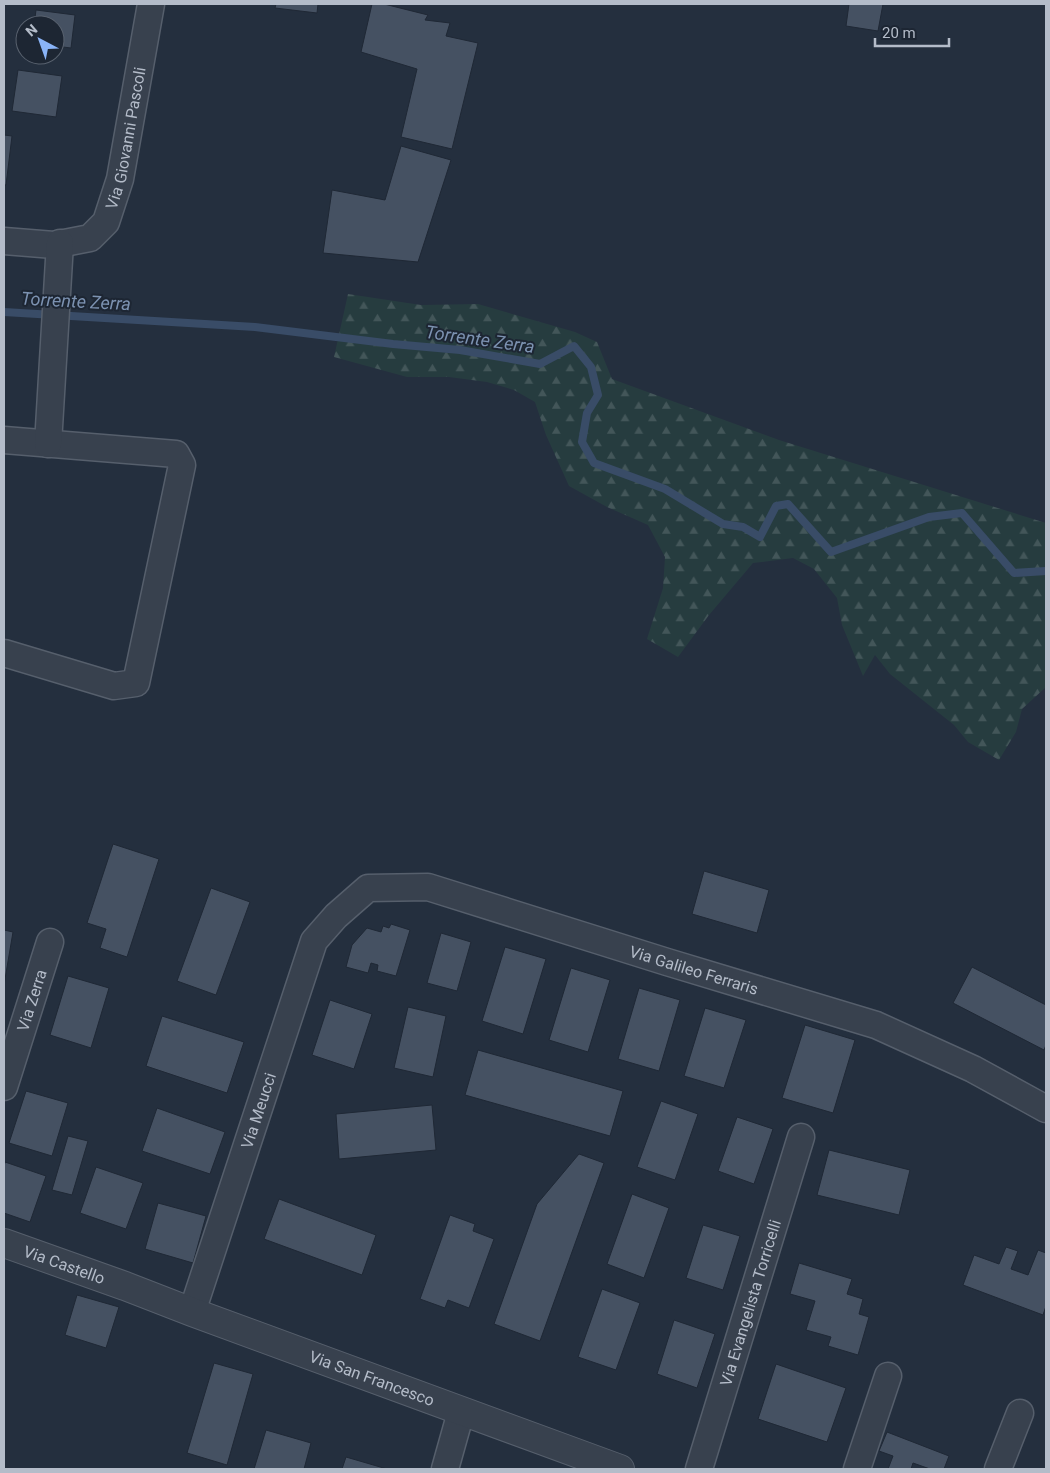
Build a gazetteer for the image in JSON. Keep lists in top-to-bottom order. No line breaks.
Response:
{"streets":{"street":["Via Giovanni Pascoli","Via Galileo Ferraris","Via Zerra","Via Meucci","Via Castello","Via Evangelista Torricelli","Via San Francesco"]},"crossings":[["Via Galileo Ferraris","Via Meucci"],["Via Meucci","Via San Francesco"],["Via Castello","Via San Francesco"]],"water":["Torrente Zerra"],"scale_bar":"20 m","north":"top left"}
